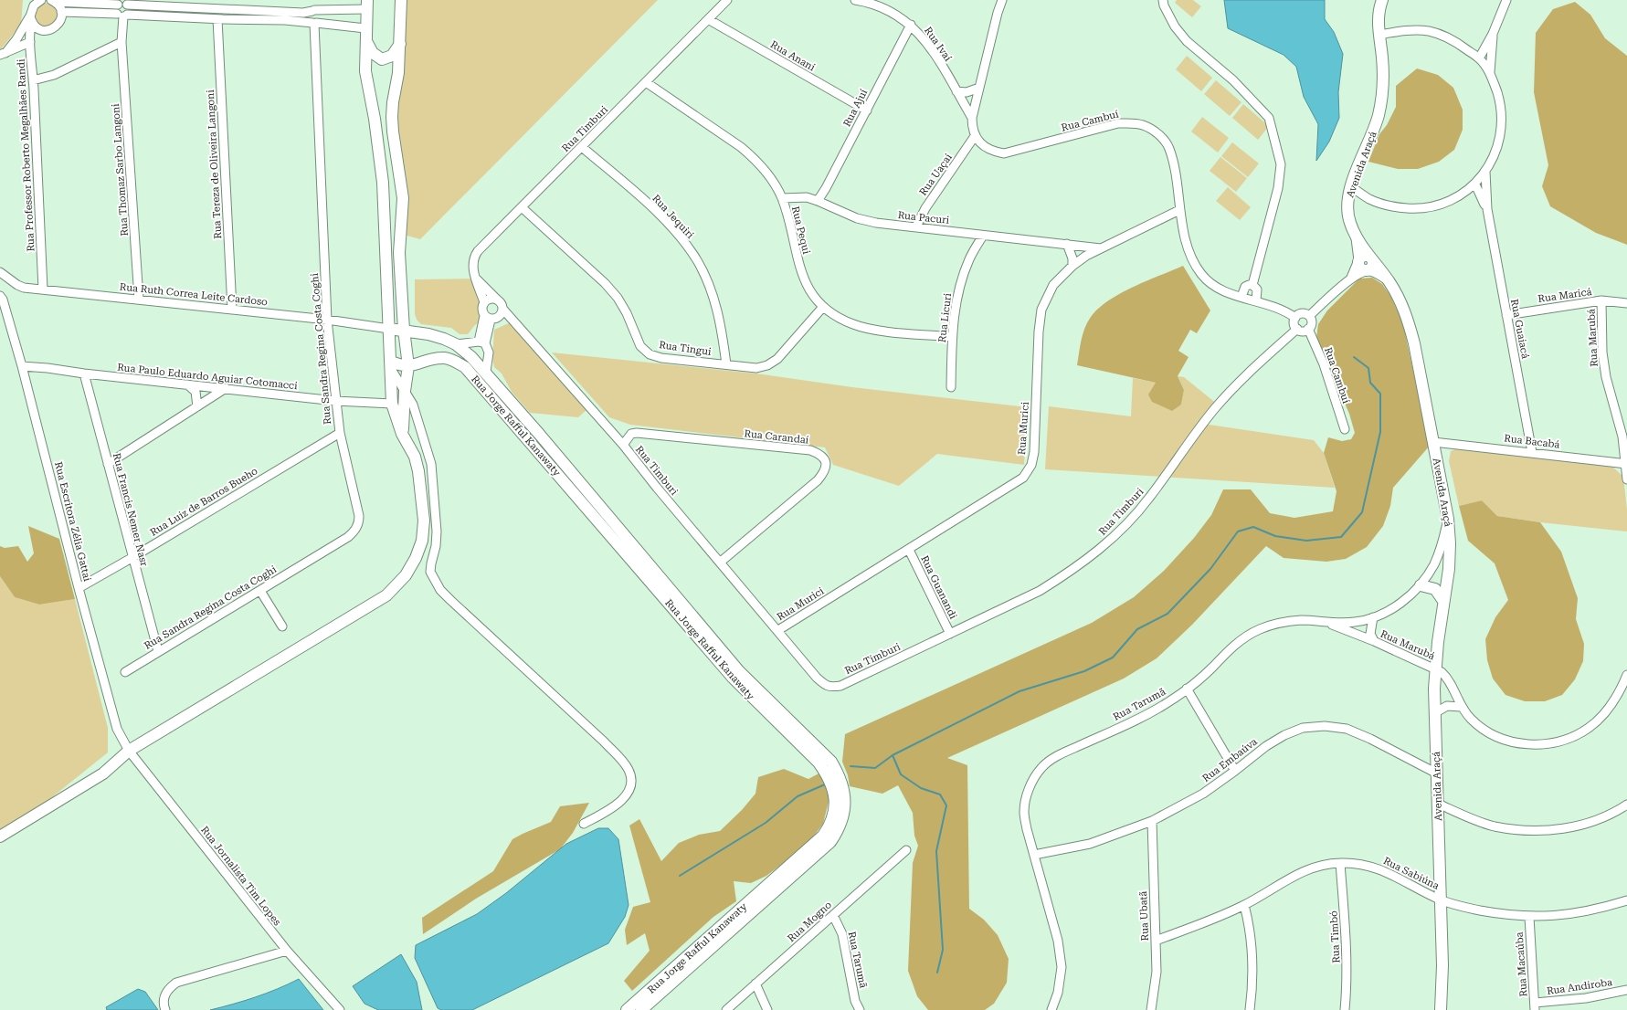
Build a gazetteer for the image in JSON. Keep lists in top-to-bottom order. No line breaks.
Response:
{"streets":{"main road":["Avenida Araçá","Rua Jorge Rafful Kanawaty"],"street":["Rua Ivaí","Rua Anani","Rua Ajuí","Rua Cambuí","Rua Timburi","Rua Professor Roberto Megalhães Randi","Rua Tereza de Oliveira Langoni","Rua Thomaz Sarbo Langoni","Rua Uaçai","Rua Jequiri","Rua Pacuri","Rua Pequi","Rua Ruth Correa Leite Cardoso","Rua Maricá","Rua Licuri","Rua Guaiacá","Rua Marubá","Rua Tingui","Rua Sandra Regina Costa Coghi","Rua Paulo Eduardo Aguiar Cotomacci","Rua Murici","Rua Carandaí","Rua Bacabá","Rua Luiz de Barros Bueho","Rua Francis Nemer Nasr","Rua Escritora Zélia Gattai","Rua Guanandi","Rua Tarumã","Rua Embaúva","Rua Sabiúna","Rua Jornalista Tim Lopes","Rua Ubatã","Rua Mogno","Rua Timbó","Rua Macaúba","Rua Andiroba"]},"crossings":[["Rua Ivaí","Rua Ajuí"],["Rua Anani","Rua Ajuí"],["Rua Anani","Rua Timburi"],["Rua Ajuí","Rua Pacuri"],["Rua Cambuí","Rua Timburi"],["Rua Cambuí","Rua Uaçai"],["Rua Cambuí","Rua Murici"],["Rua Timburi","Rua Jequiri"],["Rua Timburi","Rua Pequi"],["Rua Timburi","Rua Tingui"],["Rua Timburi","Rua Jorge Rafful Kanawaty"],["Rua Timburi","Rua Murici"],["Rua Timburi","Rua Carandaí"],["Rua Timburi","Rua Guanandi"],["Rua Professor Roberto Megalhães Randi","Rua Ruth Correa Leite Cardoso"],["Rua Tereza de Oliveira Langoni","Rua Ruth Correa Leite Cardoso"],["Avenida Araçá","Rua Marubá"],["Avenida Araçá","Rua Bacabá"],["Avenida Araçá","Rua Tarumã"],["Avenida Araçá","Rua Embaúva"],["Avenida Araçá","Rua Sabiúna"],["Rua Thomaz Sarbo Langoni","Rua Ruth Correa Leite Cardoso"],["Rua Uaçai","Rua Pacuri"],["Rua Jequiri","Rua Tingui"],["Rua Pacuri","Rua Pequi"],["Rua Pacuri","Rua Licuri"],["Rua Pacuri","Rua Murici"],["Rua Pequi","Rua Licuri"],["Rua Pequi","Rua Tingui"],["Rua Ruth Correa Leite Cardoso","Rua Sandra Regina Costa Coghi"],["Rua Ruth Correa Leite Cardoso","Rua Jorge Rafful Kanawaty"],["Rua Maricá","Rua Guaiacá"],["Rua Maricá","Rua Marubá"],["Rua Guaiacá","Rua Bacabá"],["Rua Marubá","Rua Bacabá"],["Rua Marubá","Rua Tarumã"],["Rua Sandra Regina Costa Coghi","Rua Paulo Eduardo Aguiar Cotomacci"],["Rua Sandra Regina Costa Coghi","Rua Luiz de Barros Bueho"],["Rua Sandra Regina Costa Coghi","Rua Francis Nemer Nasr"],["Rua Paulo Eduardo Aguiar Cotomacci","Rua Francis Nemer Nasr"],["Rua Paulo Eduardo Aguiar Cotomacci","Rua Escritora Zélia Gattai"],["Rua Murici","Rua Guanandi"],["Rua Luiz de Barros Bueho","Rua Francis Nemer Nasr"],["Rua Luiz de Barros Bueho","Rua Escritora Zélia Gattai"],["Rua Escritora Zélia Gattai","Rua Jornalista Tim Lopes"],["Rua Tarumã","Rua Embaúva"],["Rua Tarumã","Rua Mogno"],["Rua Embaúva","Rua Ubatã"],["Rua Sabiúna","Rua Ubatã"],["Rua Sabiúna","Rua Timbó"],["Rua Sabiúna","Rua Macaúba"],["Rua Macaúba","Rua Andiroba"]]}
